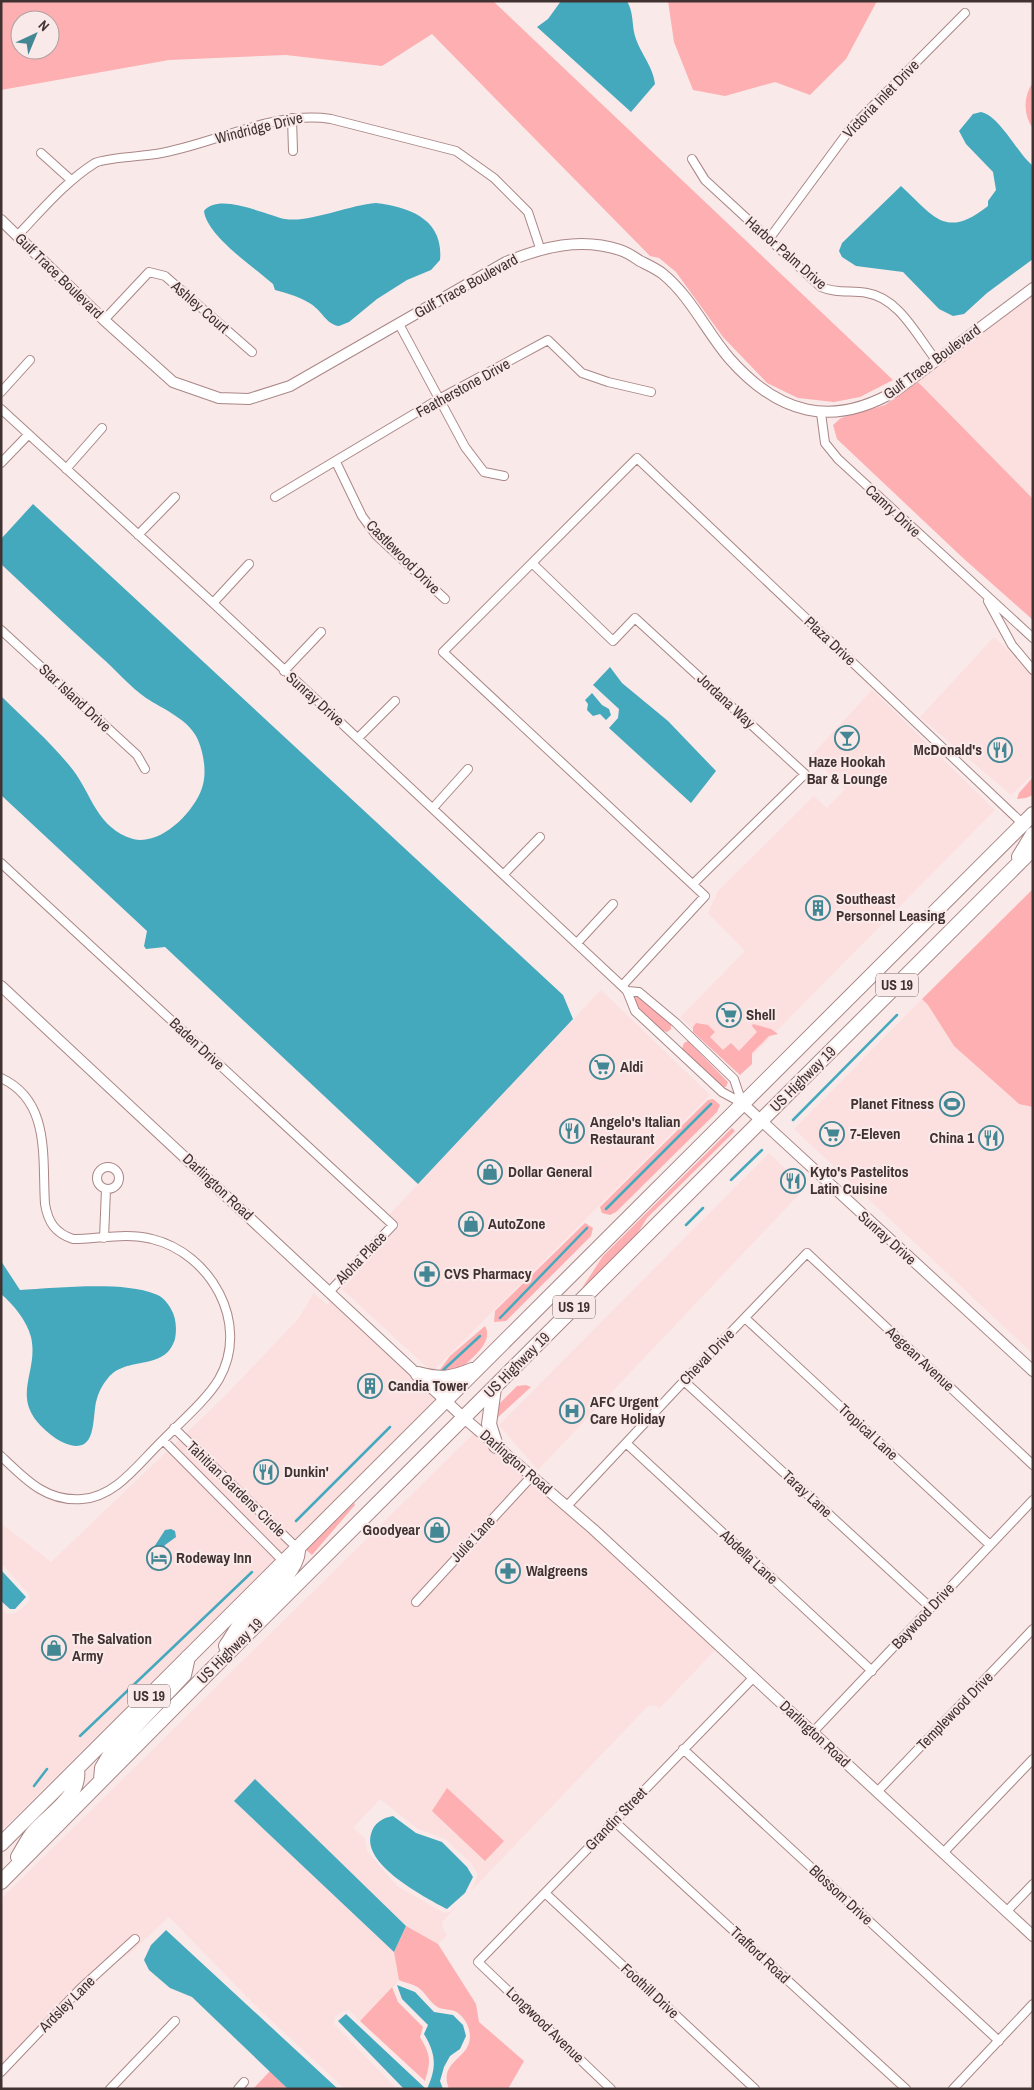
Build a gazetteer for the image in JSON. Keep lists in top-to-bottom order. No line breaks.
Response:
{"streets":{"highway":["US 19","US Highway 19"],"street":["Victoria Inlet Drive","Windridge Drive","Harbor Palm Drive","Gulf Trace Boulevard","Ashley Court","Featherstone Drive","Camry Drive","Castlewood Drive","Plaza Drive","Star Island Drive","Sunray Drive","Jordana Way","Baden Drive","Darlington Road","Aloha Place","Cheval Drive","Aegean Avenue","Tropical Lane","Tahitian Gardens Circle","Taray Lane","Julie Lane","Abdella Lane","Baywood Drive","Templewood Drive","Grandin Street","Blossom Drive","Trafford Road","Foothill Drive","Ardsley Lane","Longwood Avenue"]},"crossings":[["Victoria Inlet Drive","Harbor Palm Drive"],["Windridge Drive","Gulf Trace Boulevard"],["Harbor Palm Drive","Gulf Trace Boulevard"],["Gulf Trace Boulevard","Ashley Court"],["Gulf Trace Boulevard","Camry Drive"],["Featherstone Drive","Castlewood Drive"],["Plaza Drive","Jordana Way"],["Plaza Drive","US Highway 19"],["Sunray Drive","US Highway 19"],["Baden Drive","Aloha Place"],["US Highway 19","Darlington Road"],["US Highway 19","Tahitian Gardens Circle"],["Darlington Road","Aloha Place"],["Darlington Road","Cheval Drive"],["Darlington Road","Julie Lane"],["Darlington Road","Baywood Drive"],["Darlington Road","Templewood Drive"],["Darlington Road","Grandin Street"],["Cheval Drive","Aegean Avenue"],["Cheval Drive","Tropical Lane"],["Cheval Drive","Taray Lane"],["Cheval Drive","Abdella Lane"],["Tropical Lane","Baywood Drive"],["Taray Lane","Baywood Drive"],["Abdella Lane","Baywood Drive"],["Grandin Street","Blossom Drive"],["Grandin Street","Trafford Road"],["Grandin Street","Foothill Drive"],["Grandin Street","Longwood Avenue"]],"places":{"bar":["Haze Hookah Bar & Lounge"],"restaurant":["McDonald's","Angelo's Italian Restaurant","China 1","Kyto's Pastelitos Latin Cuisine","Dunkin'"],"building":["Southeast Personnel Leasing","Candia Tower"],"supermarket":["Shell","Aldi","7-Eleven"],"sports":["Planet Fitness"],"shop":["Dollar General","AutoZone","Goodyear","The Salvation Army"],"pharmacy":["CVS Pharmacy","Walgreens"],"hospital":["AFC Urgent Care Holiday"],"hotel":["Rodeway Inn"]},"north":"top right"}
